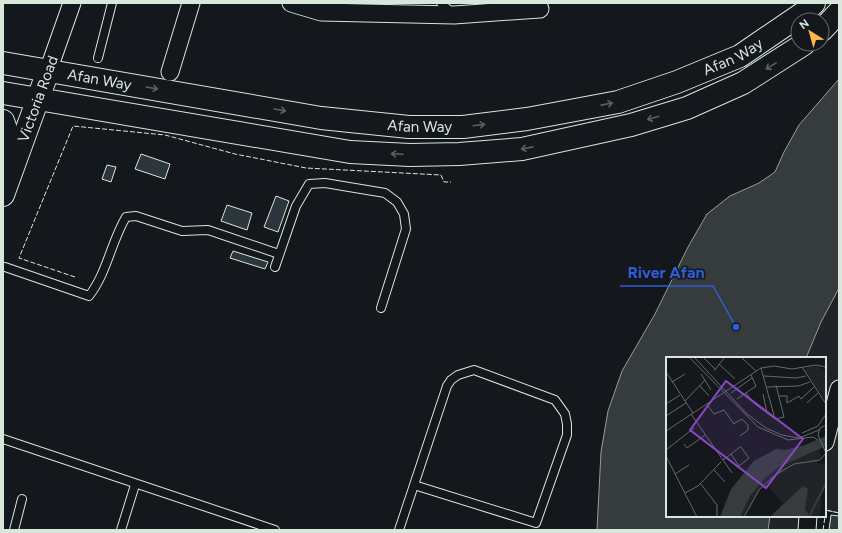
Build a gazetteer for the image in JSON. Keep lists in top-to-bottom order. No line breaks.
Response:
{"streets":{"main road":["Afan Way","Victoria Road"]},"crossings":[["Afan Way","Victoria Road"]],"places":["River Afan"],"north":"top left"}
